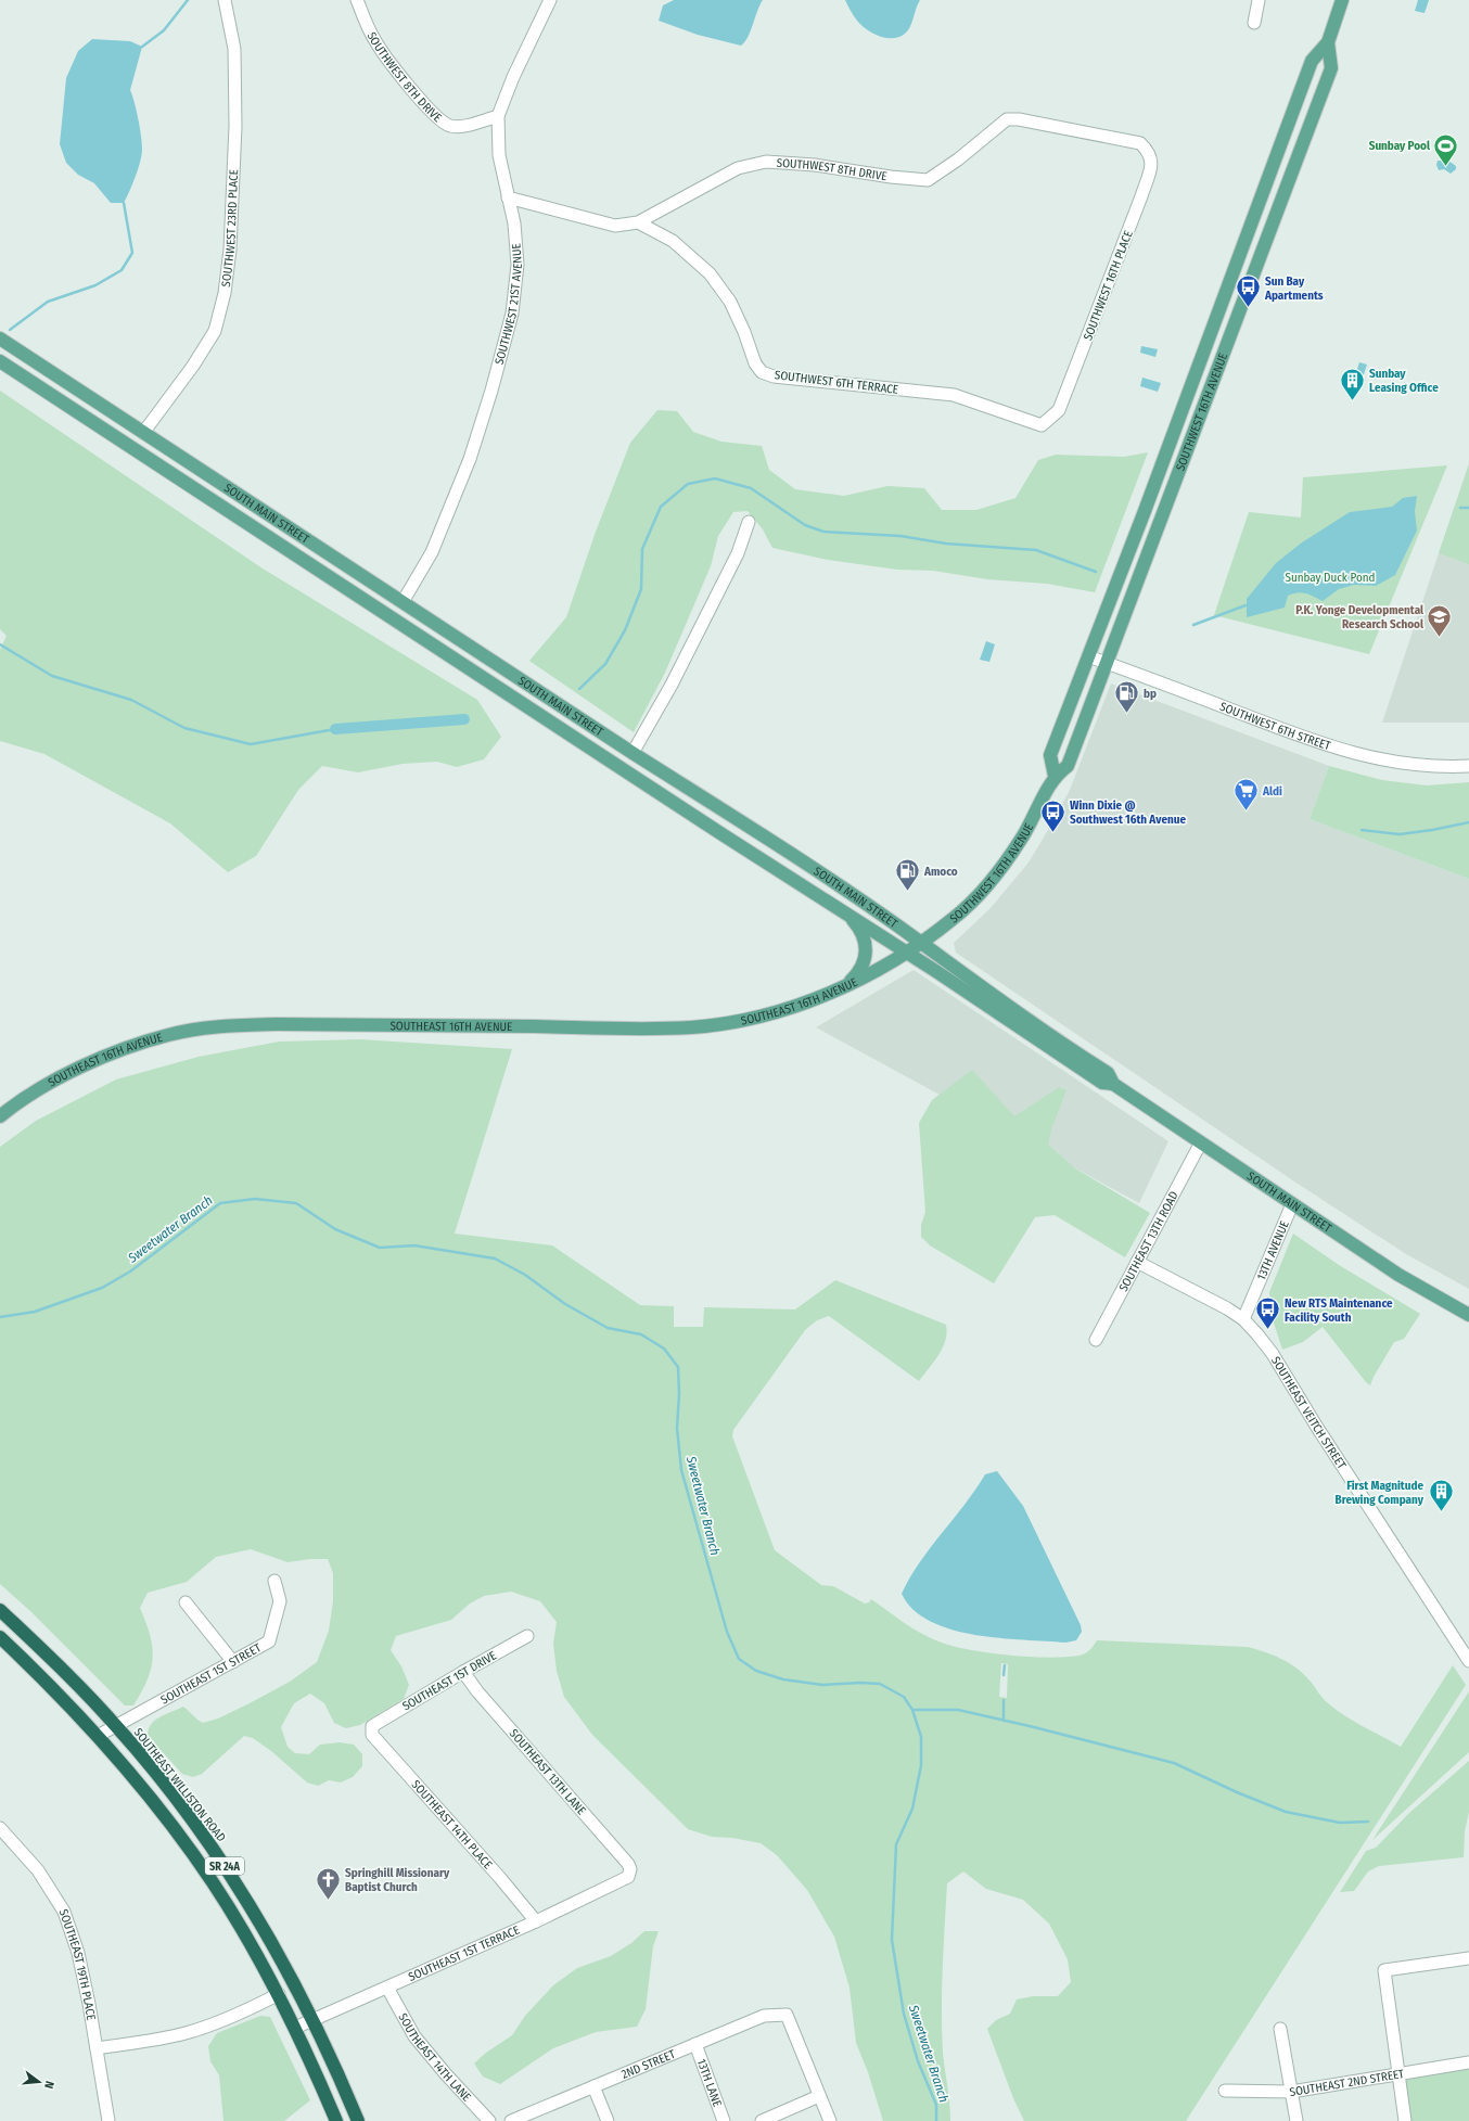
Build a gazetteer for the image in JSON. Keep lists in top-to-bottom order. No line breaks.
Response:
{"streets":{"highway":["SOUTHEAST WILLISTON ROAD","SR 24A"],"main road":["SOUTHWEST 16TH AVENUE","SOUTH MAIN STREET","SOUTHEAST 16TH AVENUE"],"street":["SOUTHWEST 8TH DRIVE","SOUTHWEST 23RD PLACE","SOUTHWEST 16TH PLACE","SOUTHWEST 21ST AVENUE","SOUTHWEST 6TH TERRACE","SOUTHWEST 6TH STREET","SOUTHEAST 13TH ROAD","13TH AVENUE","SOUTHEAST VEITCH STREET","SOUTHEAST 1ST STREET","SOUTHEAST 1ST DRIVE","SOUTHEAST 13TH LANE","SOUTHEAST 14TH PLACE","SOUTHEAST 1ST TERRACE","SOUTHEAST 19TH PLACE","SOUTHEAST 14TH LANE","2ND STREET","SOUTHEAST 2ND STREET","13TH LANE"]},"crossings":[["SOUTHWEST 8TH DRIVE","SOUTHWEST 16TH PLACE"],["SOUTHWEST 8TH DRIVE","SOUTHWEST 21ST AVENUE"],["SOUTHWEST 8TH DRIVE","SOUTHWEST 6TH TERRACE"],["SOUTHWEST 23RD PLACE","SOUTH MAIN STREET"],["SOUTHWEST 16TH PLACE","SOUTHWEST 6TH TERRACE"],["SOUTHWEST 21ST AVENUE","SOUTH MAIN STREET"],["SOUTHWEST 16TH AVENUE","SOUTH MAIN STREET"],["SOUTHWEST 16TH AVENUE","SOUTHWEST 6TH STREET"],["SOUTHWEST 16TH AVENUE","SOUTHEAST 16TH AVENUE"],["SOUTH MAIN STREET","SOUTHEAST 16TH AVENUE"],["SOUTH MAIN STREET","SOUTHEAST 13TH ROAD"],["SOUTH MAIN STREET","13TH AVENUE"],["13TH AVENUE","SOUTHEAST VEITCH STREET"],["SOUTHEAST 1ST STREET","SOUTHEAST WILLISTON ROAD"],["SOUTHEAST 1ST STREET","SR 24A"],["SOUTHEAST 1ST DRIVE","SOUTHEAST 13TH LANE"],["SOUTHEAST 1ST DRIVE","SOUTHEAST 14TH PLACE"],["SOUTHEAST 13TH LANE","SOUTHEAST 1ST TERRACE"],["SOUTHEAST WILLISTON ROAD","SOUTHEAST 1ST TERRACE"],["SOUTHEAST 14TH PLACE","SOUTHEAST 1ST TERRACE"],["SR 24A","SOUTHEAST 1ST TERRACE"],["SOUTHEAST 1ST TERRACE","SOUTHEAST 14TH LANE"],["2ND STREET","13TH LANE"]],"water":["Sweetwater Branch"],"parks":["Sunbay Duck Pond"],"places":{"sports":["Sunbay Pool"],"bus stop":["Sun Bay Apartments","Winn Dixie @ Southwest 16th Avenue","New RTS Maintenance Facility South"],"building":["Sunbay Leasing Office","First Magnitude Brewing Company"],"school or university":["P.K. Yonge Developmental Research School"],"fuel station":["bp","Amoco"],"supermarket":["Aldi"],"church":["Springhill Missionary Baptist Church"]},"north":"right"}
